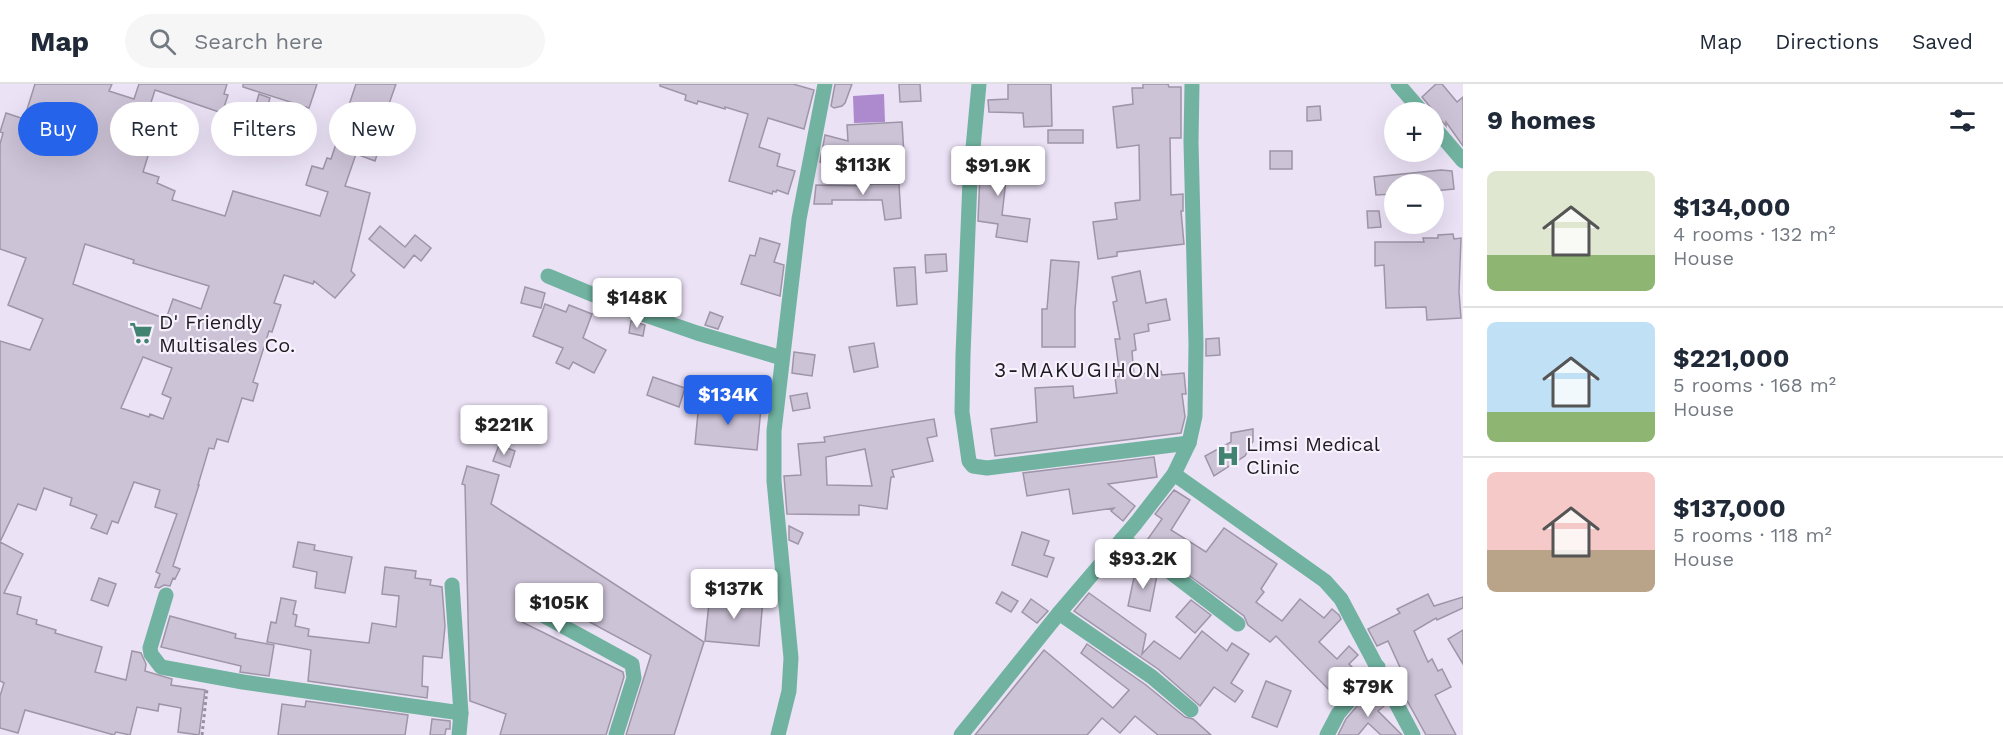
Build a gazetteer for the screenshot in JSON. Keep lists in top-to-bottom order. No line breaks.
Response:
{"districts":["3-MAKUGIHON"],"places":{"supermarket":["D' Friendly Multisales Co."],"hospital":["Limsi Medical Clinic"]},"page":{"header":"Map","search":"Search here","nav":["Map","Directions","Saved"],"heading":"9 homes","map_buttons":["+","−"],"chip":["Buy","Rent","Filters","New"],"price":["$113K","$91.9K","$148K","$134K","$221K","$93.2K","$137K","$105K","$79K"],"list":[{"name":"$134,000","note":"4 rooms · 132 m² · House"},{"name":"$221,000","note":"5 rooms · 168 m² · House"},{"name":"$137,000","note":"5 rooms · 118 m² · House"}]}}
